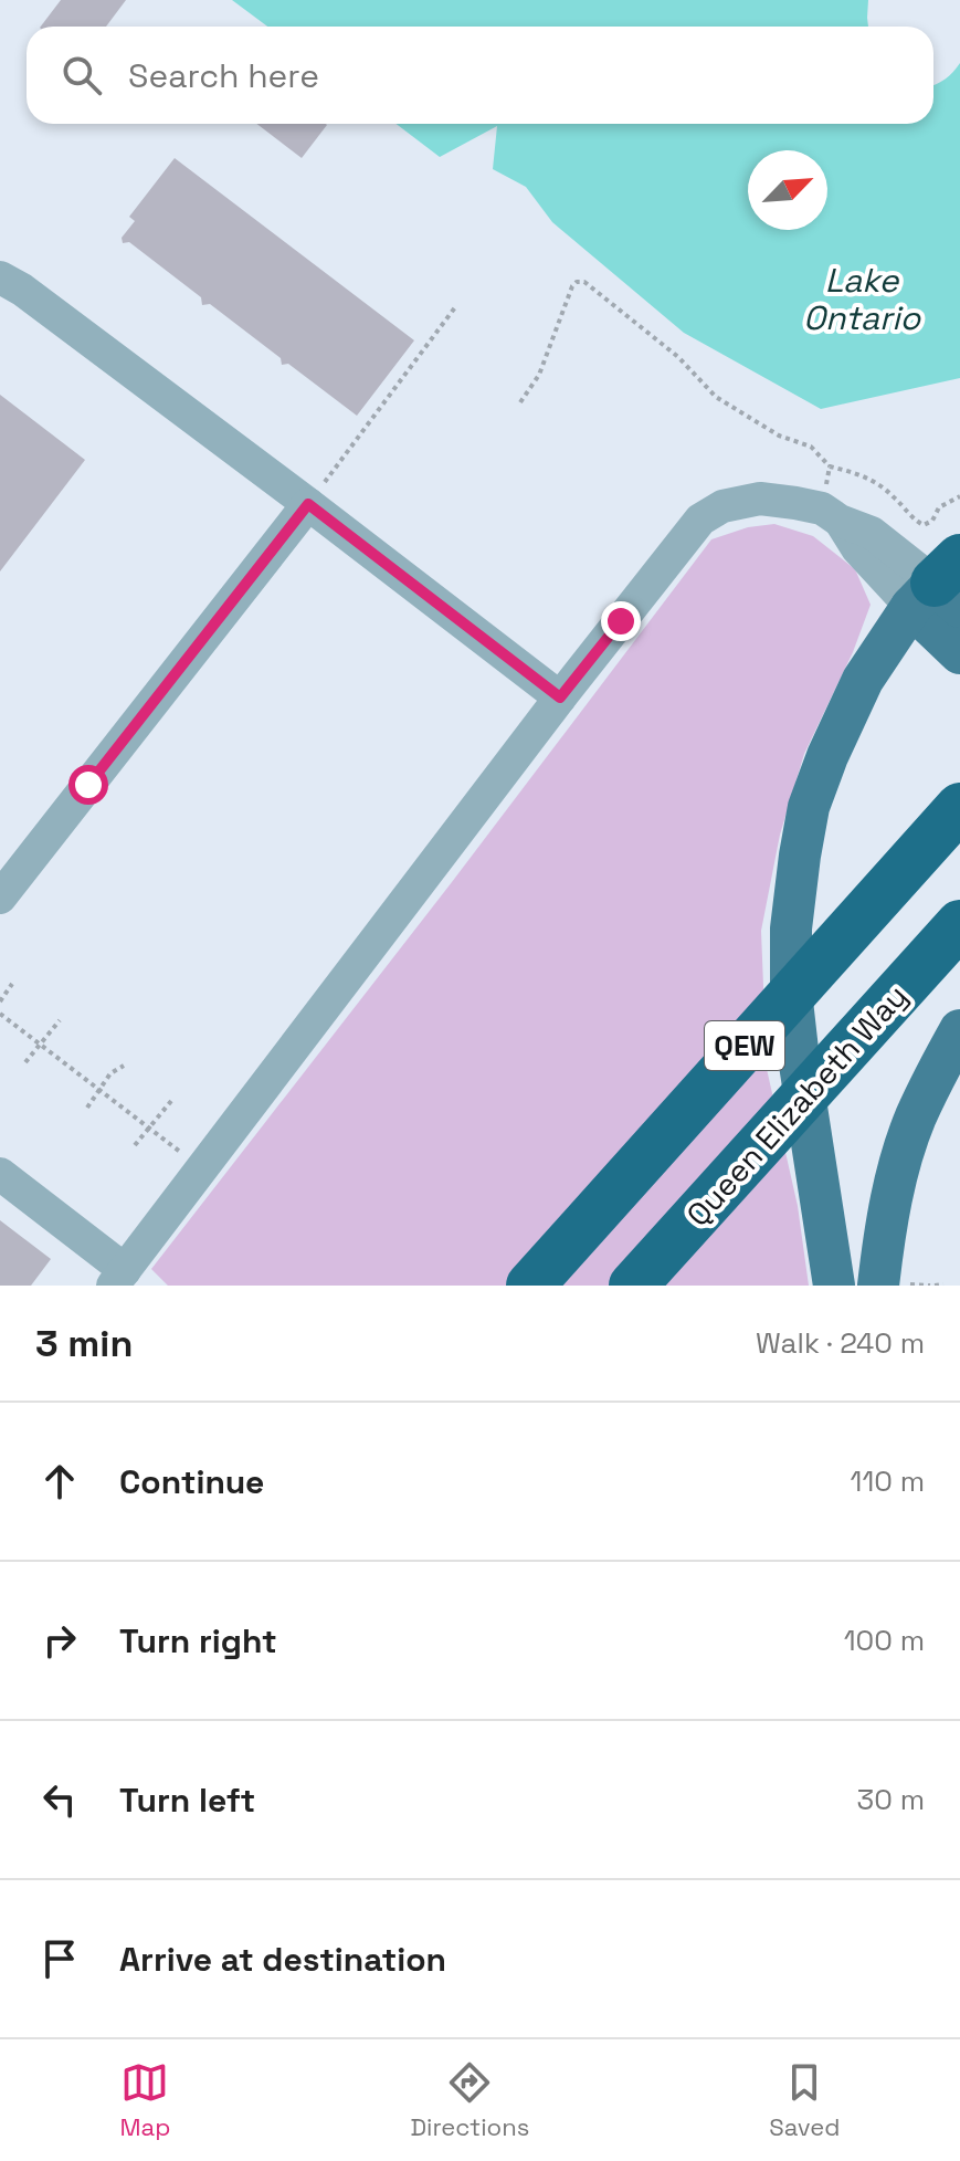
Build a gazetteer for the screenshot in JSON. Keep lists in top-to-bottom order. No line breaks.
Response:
{"streets":{"highway":["QEW","Queen Elizabeth Way"]},"water":["Lake Ontario"],"north":"top right","page":{"search":"Search here","heading":["3 min","Walk · 240 m"],"list":[["Continue","110 m"],["Turn right","100 m"],["Turn left","30 m"],"Arrive at destination"],"nav":["Map","Directions","Saved"]}}
